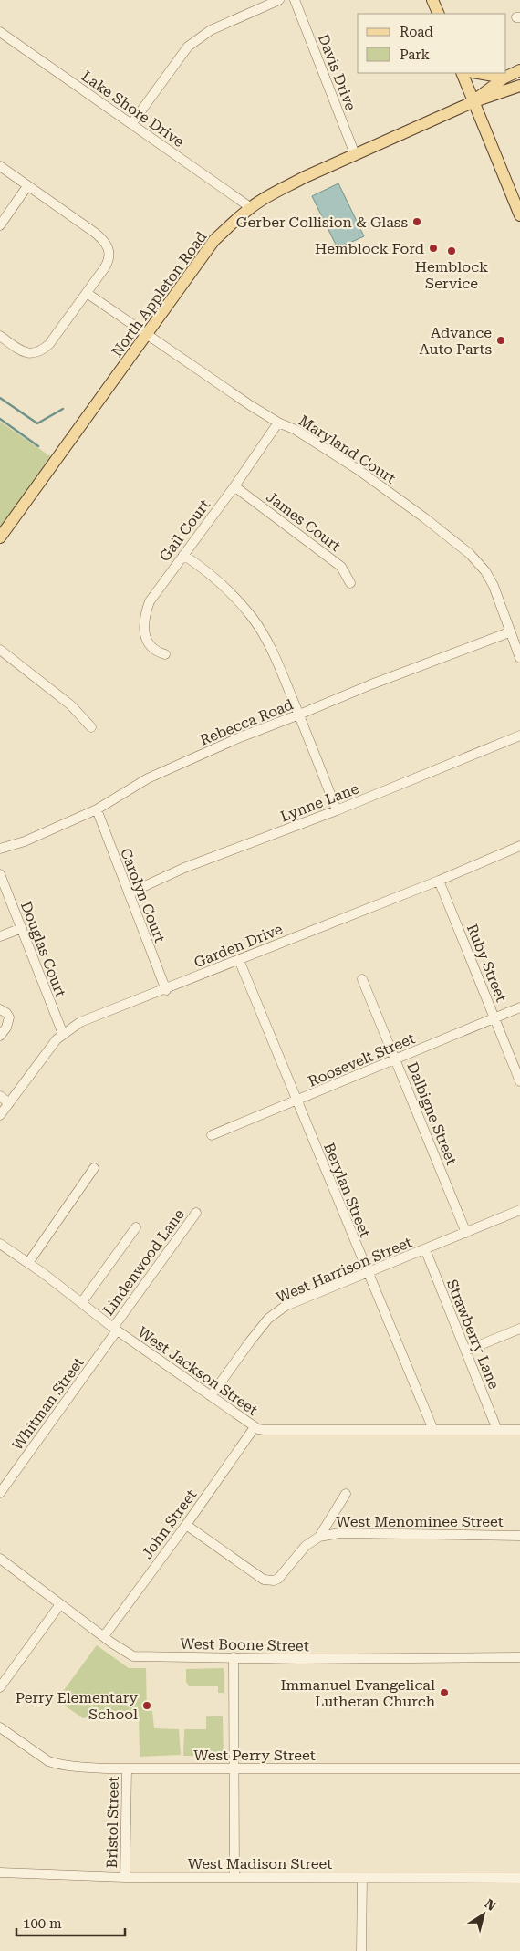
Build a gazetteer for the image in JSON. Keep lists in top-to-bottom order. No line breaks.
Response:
{"streets":{"main road":["North Appleton Road"],"street":["Davis Drive","Lake Shore Drive","Maryland Court","James Court","Gail Court","Rebecca Road","Lynne Lane","Carolyn Court","Garden Drive","Douglas Court","Ruby Street","Roosevelt Street","Dalbigne Street","Berylan Street","Lindenwood Lane","West Harrison Street","Strawberry Lane","West Jackson Street","Whitman Street","West Menominee Street","John Street","West Boone Street","West Perry Street","Bristol Street","West Madison Street"]},"crossings":[["Davis Drive","North Appleton Road"],["Lake Shore Drive","North Appleton Road"],["North Appleton Road","Maryland Court"],["Maryland Court","Gail Court"],["Maryland Court","Rebecca Road"],["James Court","Gail Court"],["Rebecca Road","Carolyn Court"],["Lynne Lane","Carolyn Court"],["Carolyn Court","Garden Drive"],["Garden Drive","Douglas Court"],["Garden Drive","Ruby Street"],["Garden Drive","Berylan Street"],["Ruby Street","Roosevelt Street"],["Roosevelt Street","Dalbigne Street"],["Roosevelt Street","Berylan Street"],["Dalbigne Street","West Harrison Street"],["Berylan Street","West Harrison Street"],["Berylan Street","West Jackson Street"],["Lindenwood Lane","West Jackson Street"],["Lindenwood Lane","Whitman Street"],["West Harrison Street","Strawberry Lane"],["West Harrison Street","West Jackson Street"],["Strawberry Lane","West Jackson Street"],["West Jackson Street","Whitman Street"],["West Jackson Street","John Street"],["John Street","West Boone Street"],["West Perry Street","Bristol Street"],["Bristol Street","West Madison Street"]],"places":["Gerber Collision & Glass","Hemblock Ford","Hemblock Service","Advance Auto Parts","Immanuel Evangelical Lutheran Church","Perry Elementary School"],"legend":["Road","Park"],"scale_bar":"100 m","north":"top right"}
